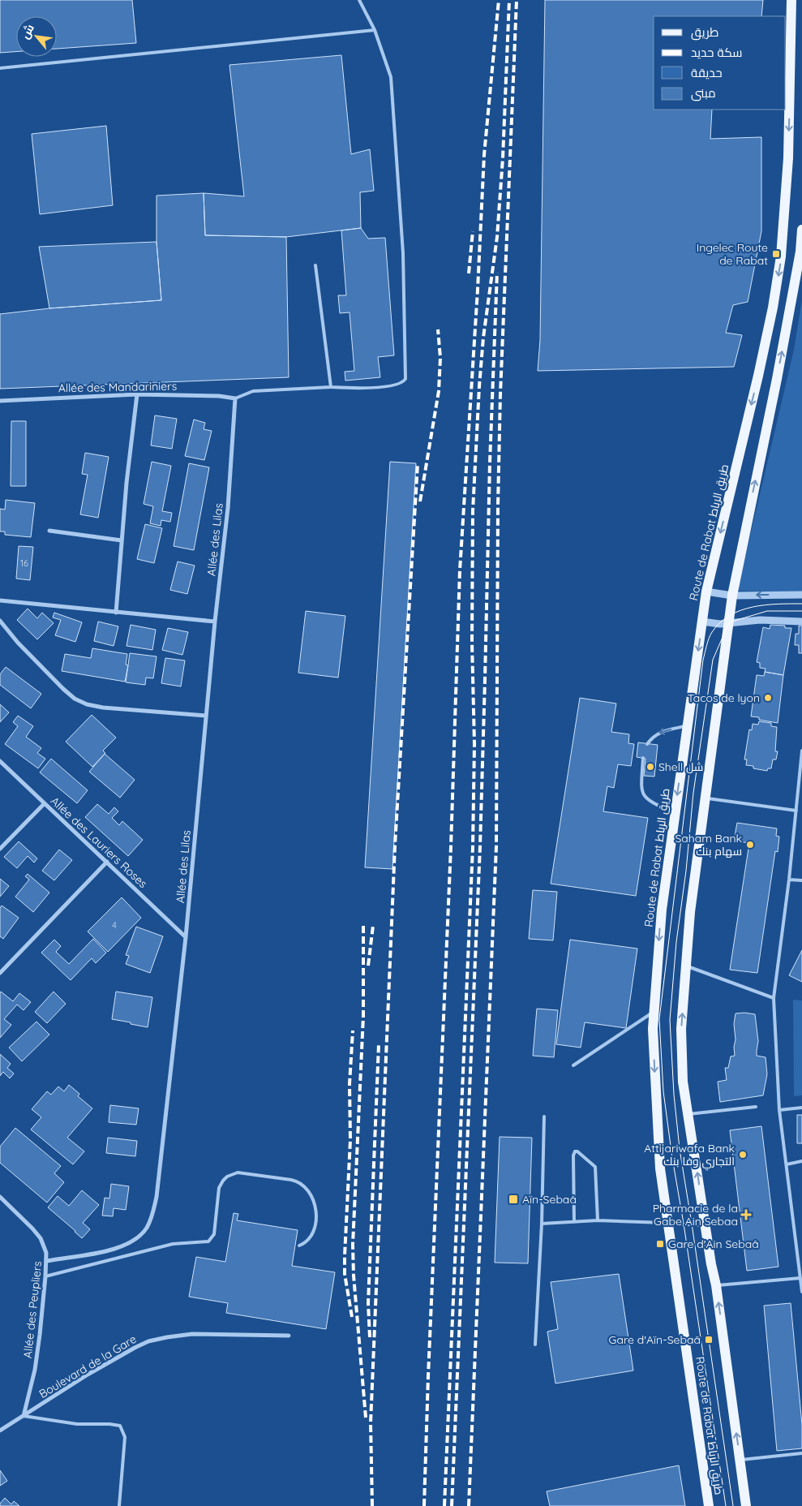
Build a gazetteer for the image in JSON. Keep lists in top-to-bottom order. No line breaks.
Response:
{"streets":{"main road":["Route de Rabat طريق الرباط"],"street":["Allée des Mandariniers","Allée des Lilas","Allée des Lauriers Roses","Allée des Peupliers","Boulevard de la Gare"]},"crossings":[["Allée des Mandariniers","Allée des Lilas"],["Allée des Lilas","Allée des Lauriers Roses"],["Allée des Lilas","Allée des Peupliers"],["Allée des Peupliers","Boulevard de la Gare"]],"places":{"transit":["Ingelec Route de Rabat","Aïn-Sebaâ","Gare d'Ain Sebaâ","Gare d'Aïn-Sebaâ"],"other":["Tacos de lyon","Shell شل","Saham Bank سهام بنك","Attijariwafa Bank التجاري وفا بنك"],"health":["Pharmacie de la Gabe Ain Sebaa"]},"house_numbers":["16","4"],"legend":["طريق","سكة حديد","حديقة","مبنى"],"north":"top left"}
